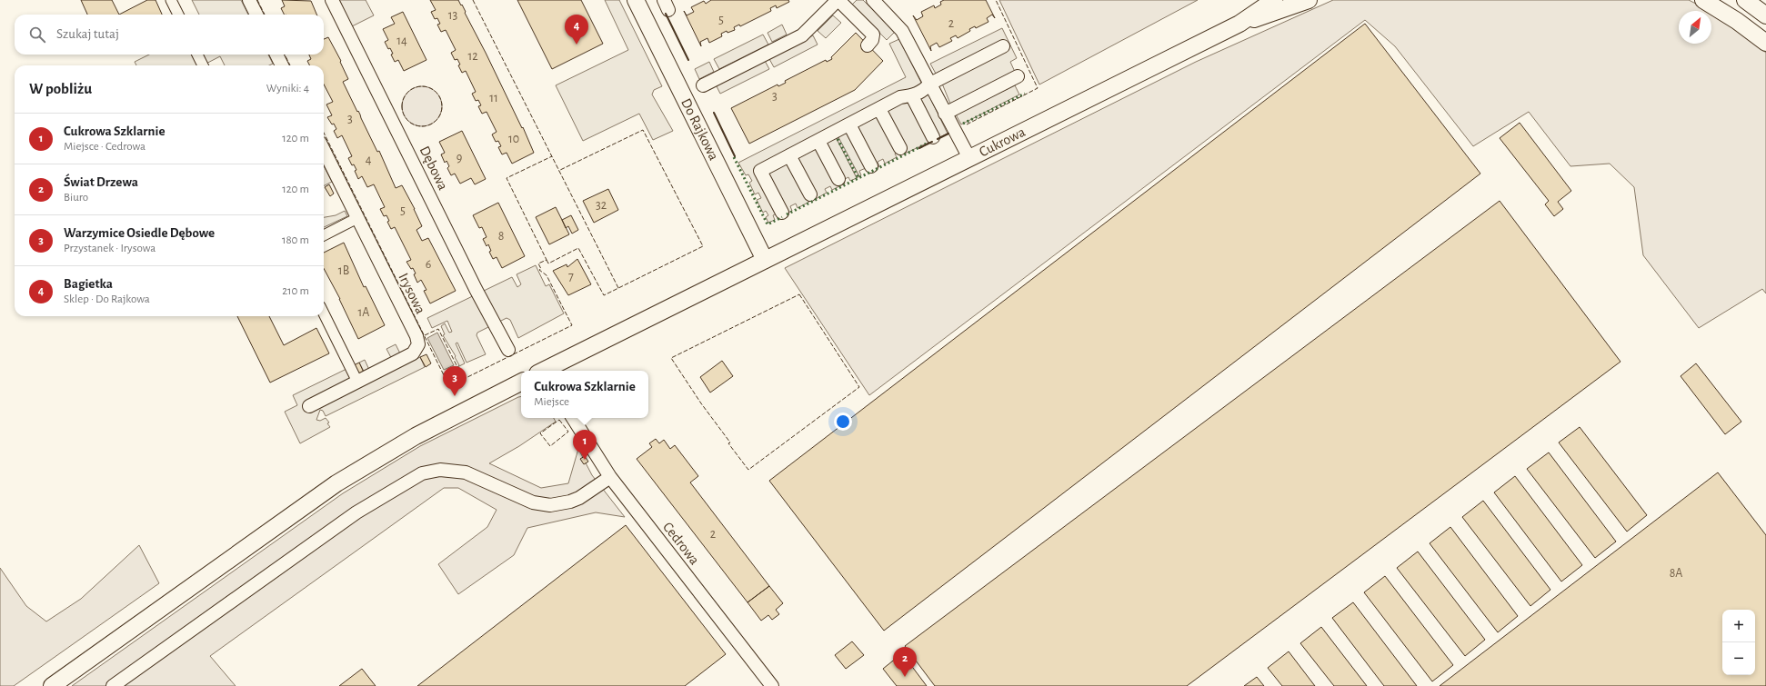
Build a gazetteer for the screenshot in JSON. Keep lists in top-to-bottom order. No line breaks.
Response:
{"streets":{"street":["Do Rajkowa","Cukrowa","Dębowa","Irysowa","Cedrowa"]},"crossings":[["Do Rajkowa","Cukrowa"]],"house_numbers":["13","5","2","14","12","3","11","3","10","9","4","32","5","8","6","1B","7","1A","2","8A"],"north":"top right","page":{"pins":["4","3","1","2"],"search":"Szukaj tutaj","heading":["W pobliżu","Wyniki: 4"],"list":[{"mark":"1","name":"Cukrowa Szklarnie","note":"Miejsce · Cedrowa","value":"120 m"},{"mark":"2","name":"Świat Drzewa","note":"Biuro","value":"120 m"},{"mark":"3","name":"Warzymice Osiedle Dębowe","note":"Przystanek · Irysowa","value":"180 m"},{"mark":"4","name":"Bagietka","note":"Sklep · Do Rajkowa","value":"210 m"}],"popup":["Cukrowa Szklarnie","Miejsce"],"map_buttons":["+","−"]}}
